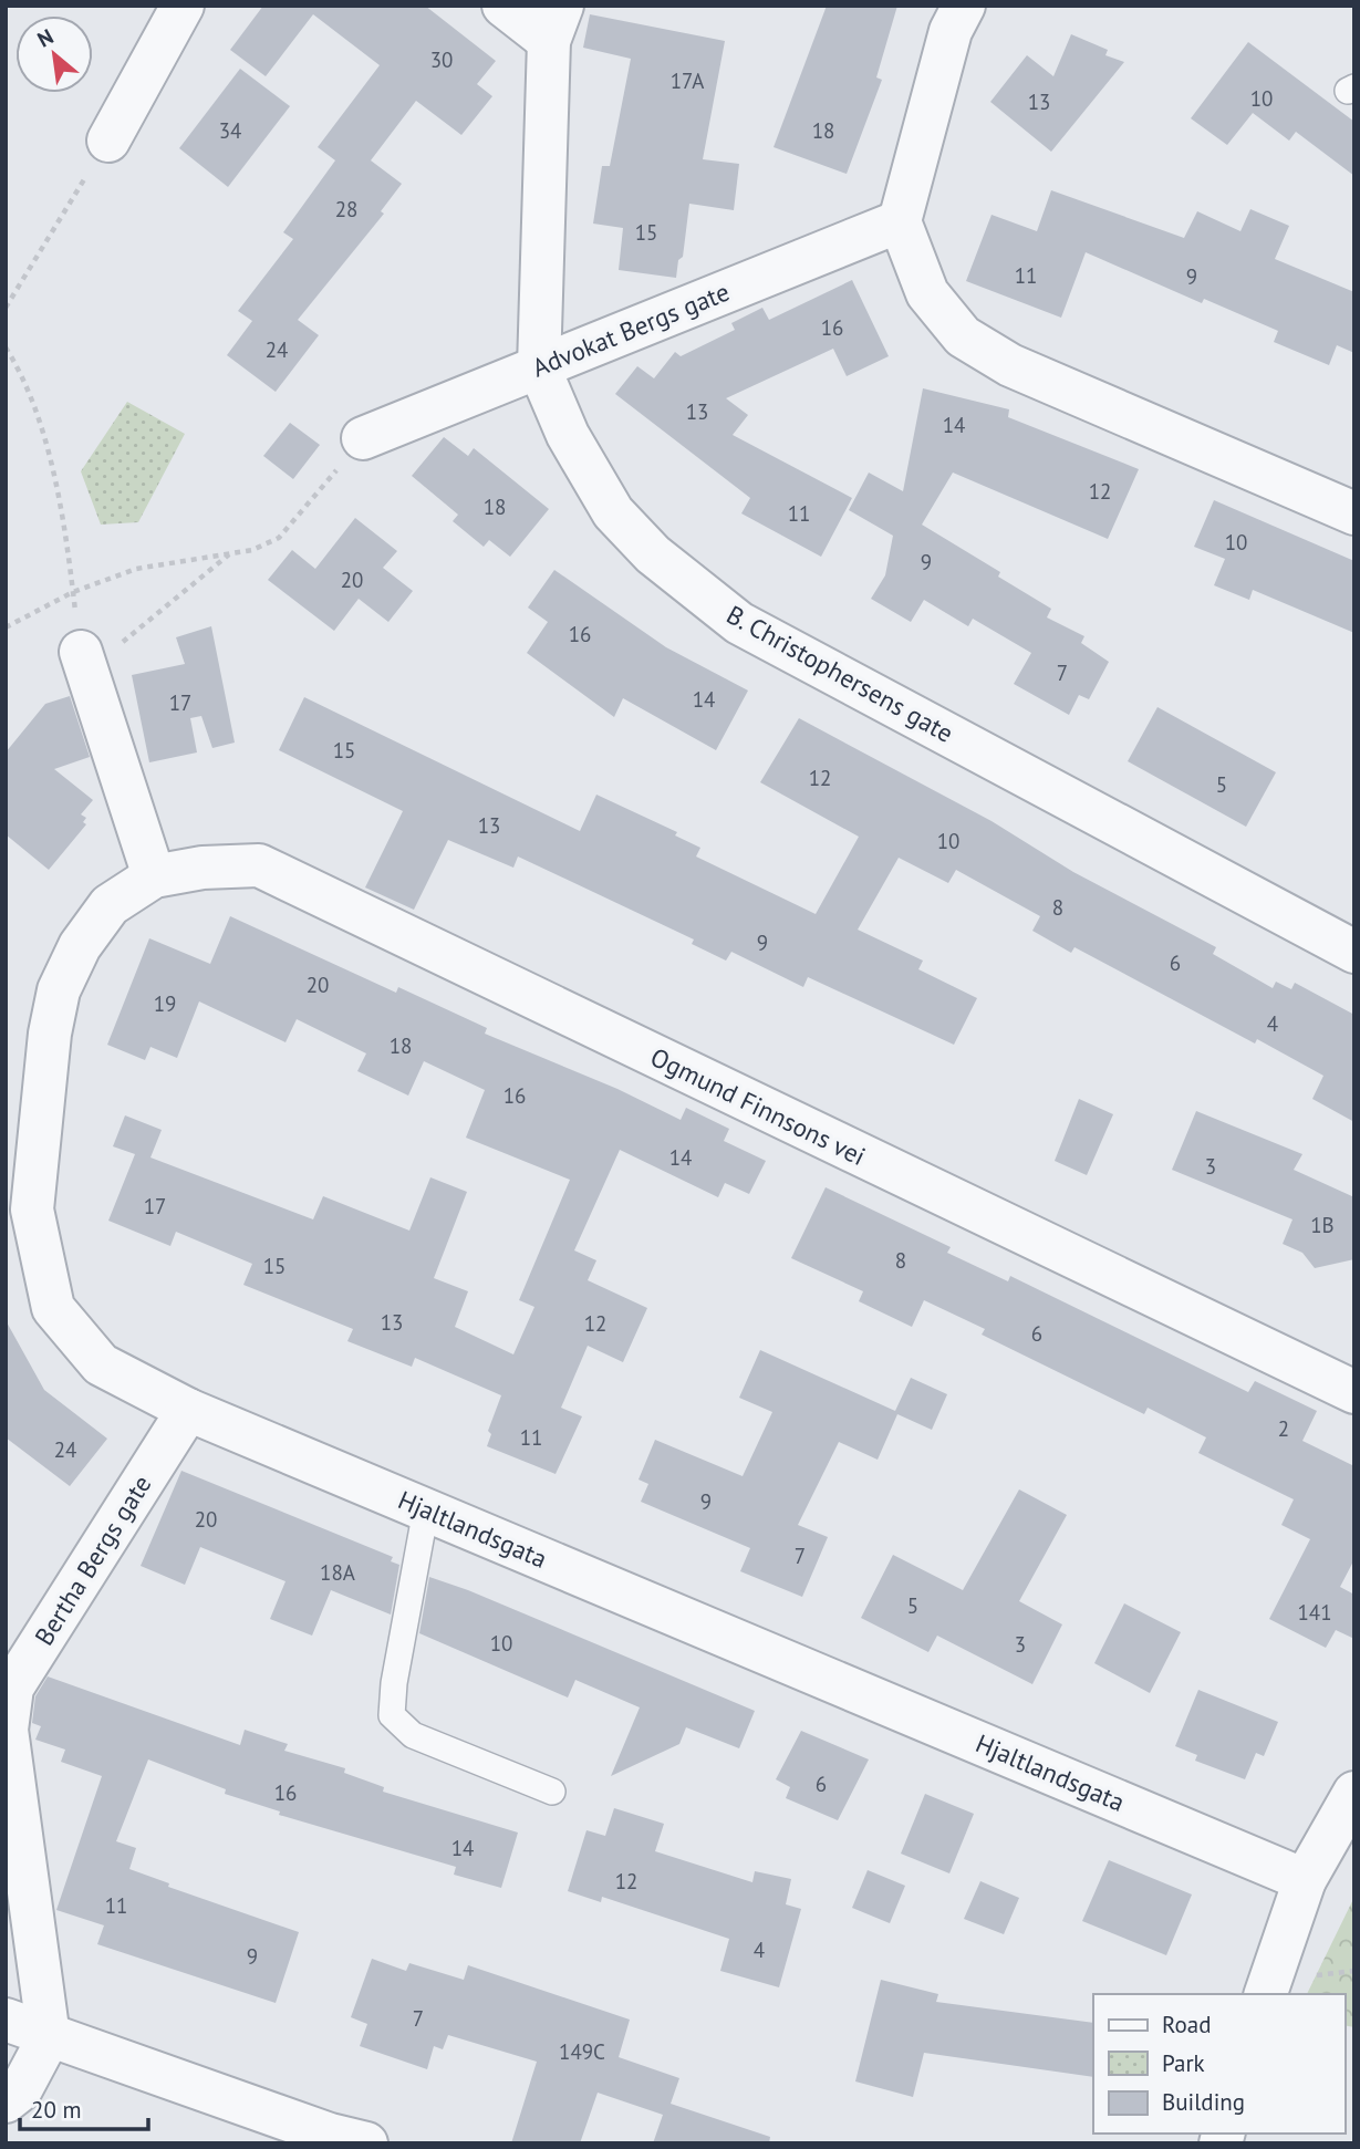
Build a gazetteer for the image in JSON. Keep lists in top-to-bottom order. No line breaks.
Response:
{"streets":{"street":["Advokat Bergs gate","B. Christophersens gate","Ogmund Finnsons vei","Hjaltlandsgata","Bertha Bergs gate"]},"crossings":[["Advokat Bergs gate","B. Christophersens gate"],["Ogmund Finnsons vei","Hjaltlandsgata"],["Hjaltlandsgata","Bertha Bergs gate"]],"house_numbers":["30","17A","10","13","34","18","28","15","11","9","16","24","13","14","12","18","11","10","9","20","16","7","14","17","15","12","5","13","10","8","9","6","20","19","4","18","16","14","3","17","1B","8","15","13","12","6","2","11","24","9","20","7","18A","5","141","10","3","6","16","14","12","11","4","9","7","149C"],"legend":["Road","Park","Building"],"scale_bar":"20 m","north":"top left"}
